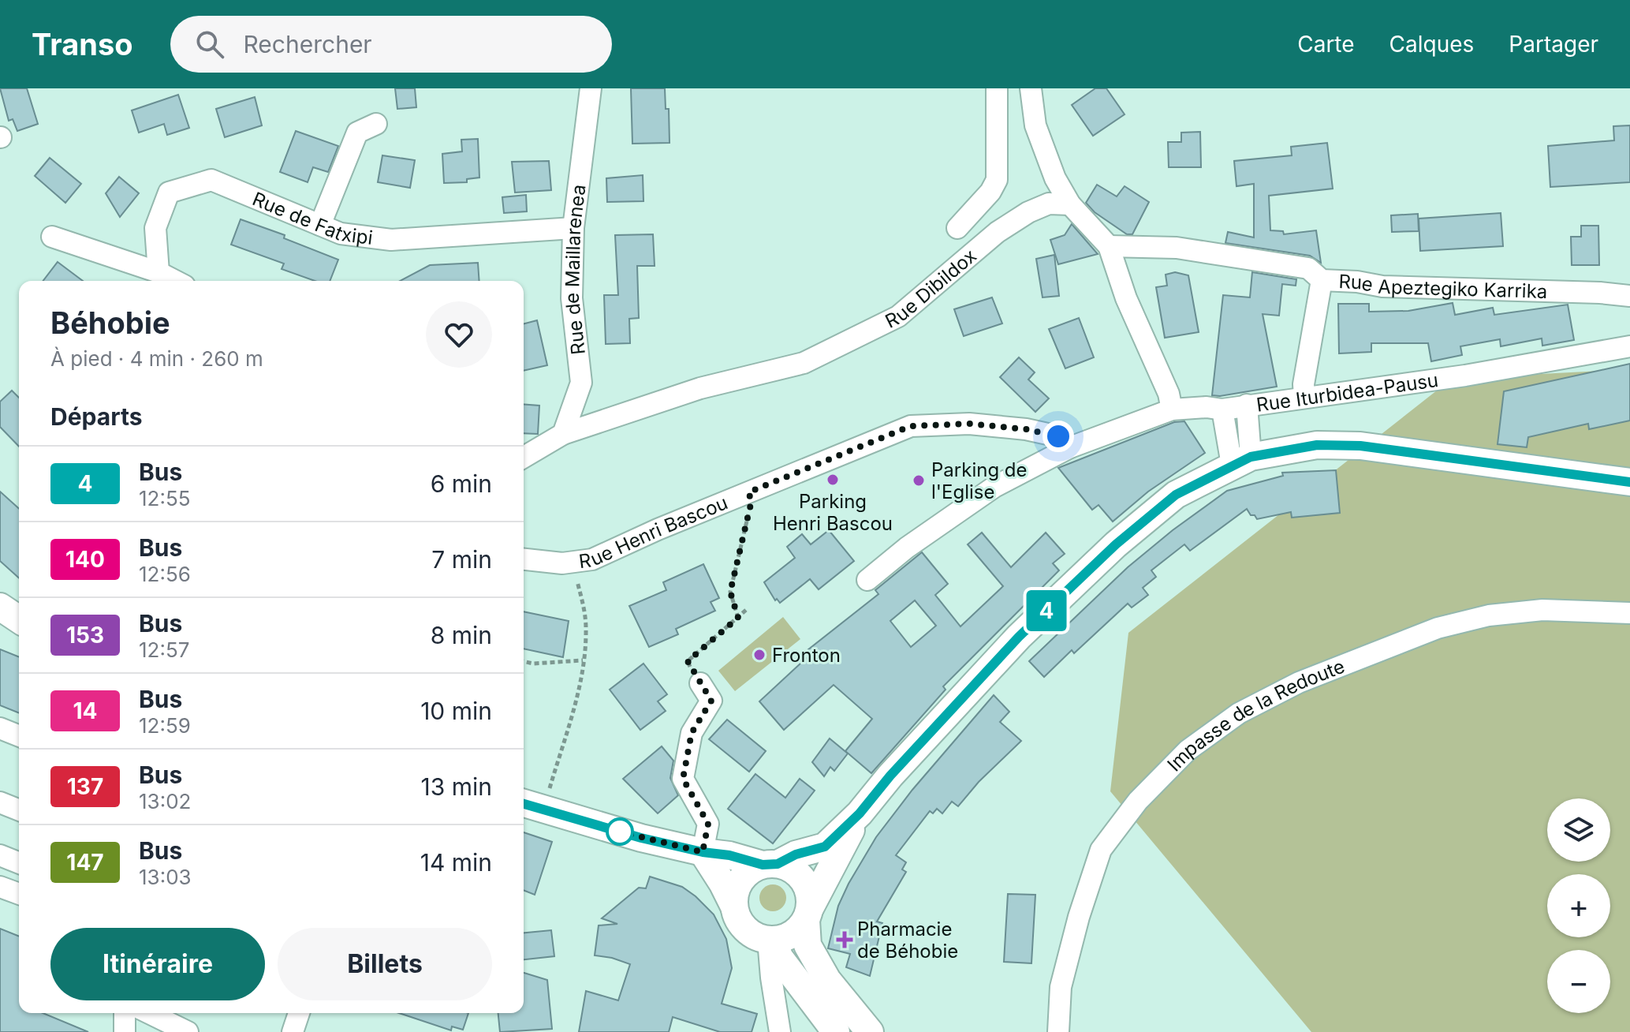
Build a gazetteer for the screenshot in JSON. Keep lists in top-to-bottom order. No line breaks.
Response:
{"streets":{"street":["Rue de Fatxipi","Rue de Maillarenea","Rue Apeztegiko Karrika","Rue Dibildox","Rue Iturbidea-Pausu","Rue Henri Bascou","Impasse de la Redoute"]},"crossings":[["Rue de Fatxipi","Rue de Maillarenea"],["Rue de Maillarenea","Rue Dibildox"],["Rue Iturbidea-Pausu","Rue Henri Bascou"]],"places":{"other":["Parking Henri Bascou","Parking de l'Eglise","Fronton"],"health":["Pharmacie de Béhobie"]},"lines":["bus line 4"],"page":{"header":"Transo","search":"Rechercher","nav":["Carte","Calques","Partager"],"on_map":"4","heading":[["Béhobie","À pied · 4 min · 260 m"],"Départs"],"list":[{"mark":"4","name":"Bus","note":"12:55","value":"6 min"},{"mark":"140","name":"Bus","note":"12:56","value":"7 min"},{"mark":"153","name":"Bus","note":"12:57","value":"8 min"},{"mark":"14","name":"Bus","note":"12:59","value":"10 min"},{"mark":"137","name":"Bus","note":"13:02","value":"13 min"},{"mark":"147","name":"Bus","note":"13:03","value":"14 min"}],"map_buttons":["+","−"],"buttons":["Itinéraire","Billets"]}}
